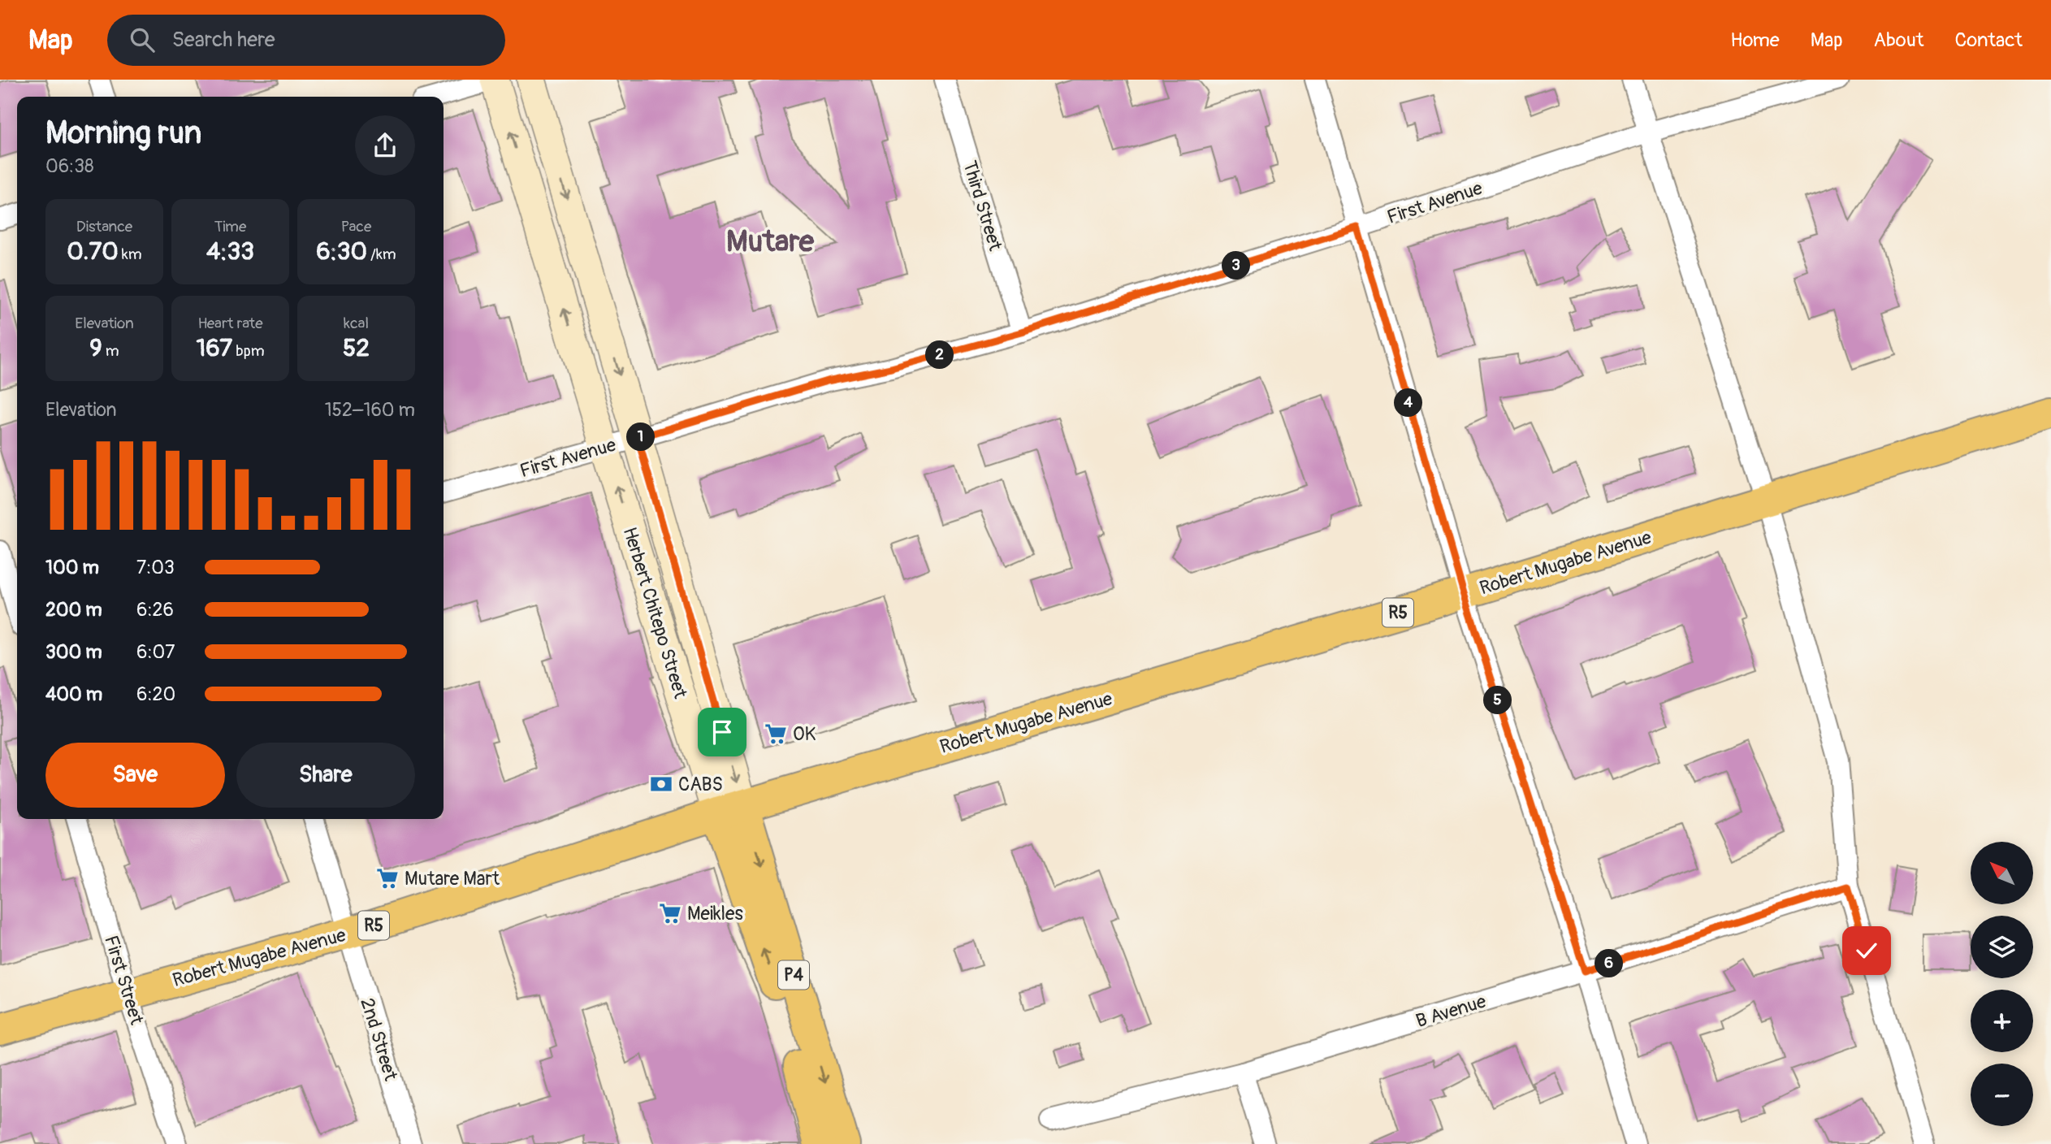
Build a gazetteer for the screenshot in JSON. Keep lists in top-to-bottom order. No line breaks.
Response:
{"streets":{"highway":["Robert Mugabe Avenue","Herbert Chitepo Street","R5","P4"],"street":["First Avenue","Third Street","First Street","B Avenue","2nd Street"]},"crossings":[["First Avenue","Third Street"],["First Avenue","Herbert Chitepo Street"],["Robert Mugabe Avenue","Herbert Chitepo Street"],["Robert Mugabe Avenue","First Street"],["Robert Mugabe Avenue","2nd Street"]],"districts":["Mutare"],"places":{"supermarket":["OK","Mutare Mart","Meikles"],"bank":["CABS"]},"north":"top left","page":{"header":"Map","search":"Search here","nav":["Home","Map","About","Contact"],"heading":["Morning run","06:38"],"stats":[["Distance","0.70 km"],["Time","4:33"],["Pace","6:30 /km"],["Elevation","9 m"],["Heart rate","167 bpm"],["kcal","52"]],"pins":["3","2","4","1","5","6"],"chart":["Elevation","152–160 m"],"list":[{"name":"100 m","note":"7:03"},{"name":"200 m","note":"6:26"},{"name":"300 m","note":"6:07"},{"name":"400 m","note":"6:20"}],"buttons":["Save","Share"],"map_buttons":["+","−"]}}
